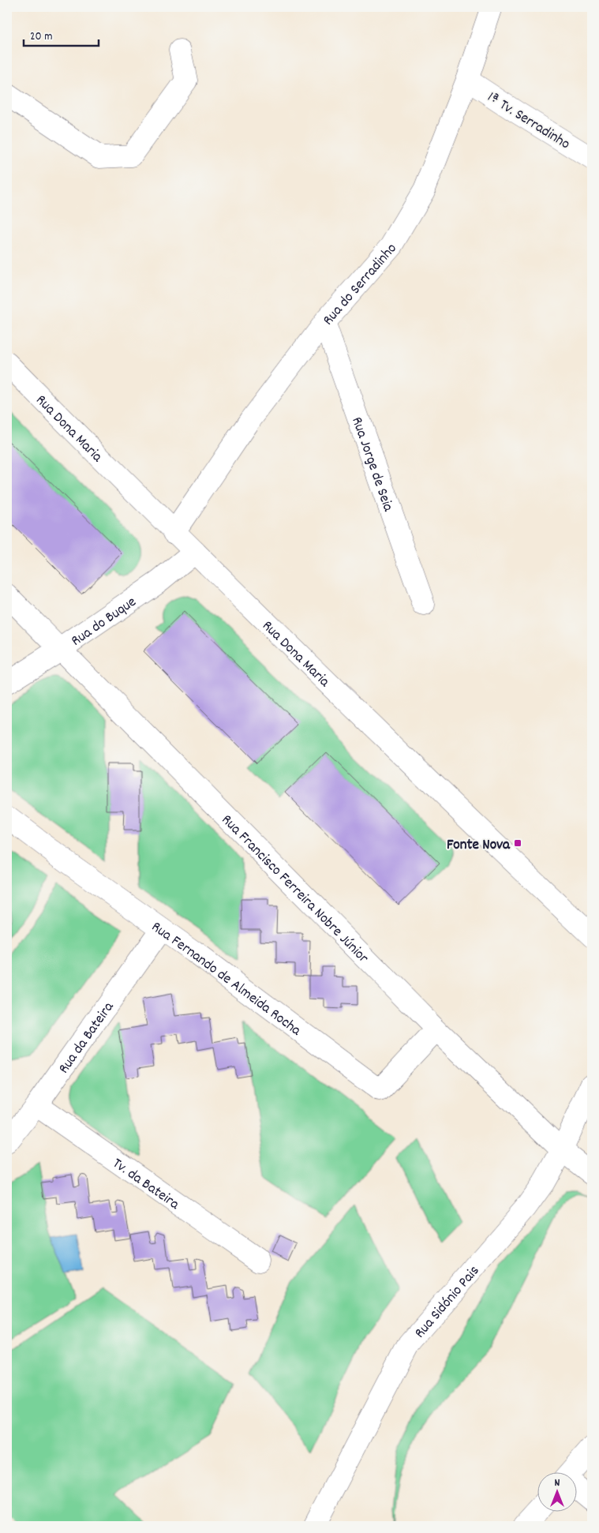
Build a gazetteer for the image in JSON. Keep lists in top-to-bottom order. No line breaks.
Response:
{"streets":{"street":["1ª Tv. Serradinho","Rua do Serradinho","Rua Dona Maria","Rua Jorge de Seia","Rua do Buque","Rua Francisco Ferreira Nobre Júnior","Rua Fernando de Almeida Rocha","Rua da Bateira","Tv. da Bateira","Rua Sidónio Pais"]},"crossings":[["1ª Tv. Serradinho","Rua do Serradinho"],["Rua do Serradinho","Rua Dona Maria"],["Rua do Serradinho","Rua Jorge de Seia"],["Rua Dona Maria","Rua do Buque"],["Rua do Buque","Rua Francisco Ferreira Nobre Júnior"],["Rua Francisco Ferreira Nobre Júnior","Rua Fernando de Almeida Rocha"],["Rua Francisco Ferreira Nobre Júnior","Rua Sidónio Pais"],["Rua Fernando de Almeida Rocha","Rua da Bateira"],["Rua da Bateira","Tv. da Bateira"]],"places":{"transit":["Fonte Nova"]},"scale_bar":"20 m","north":"top"}
